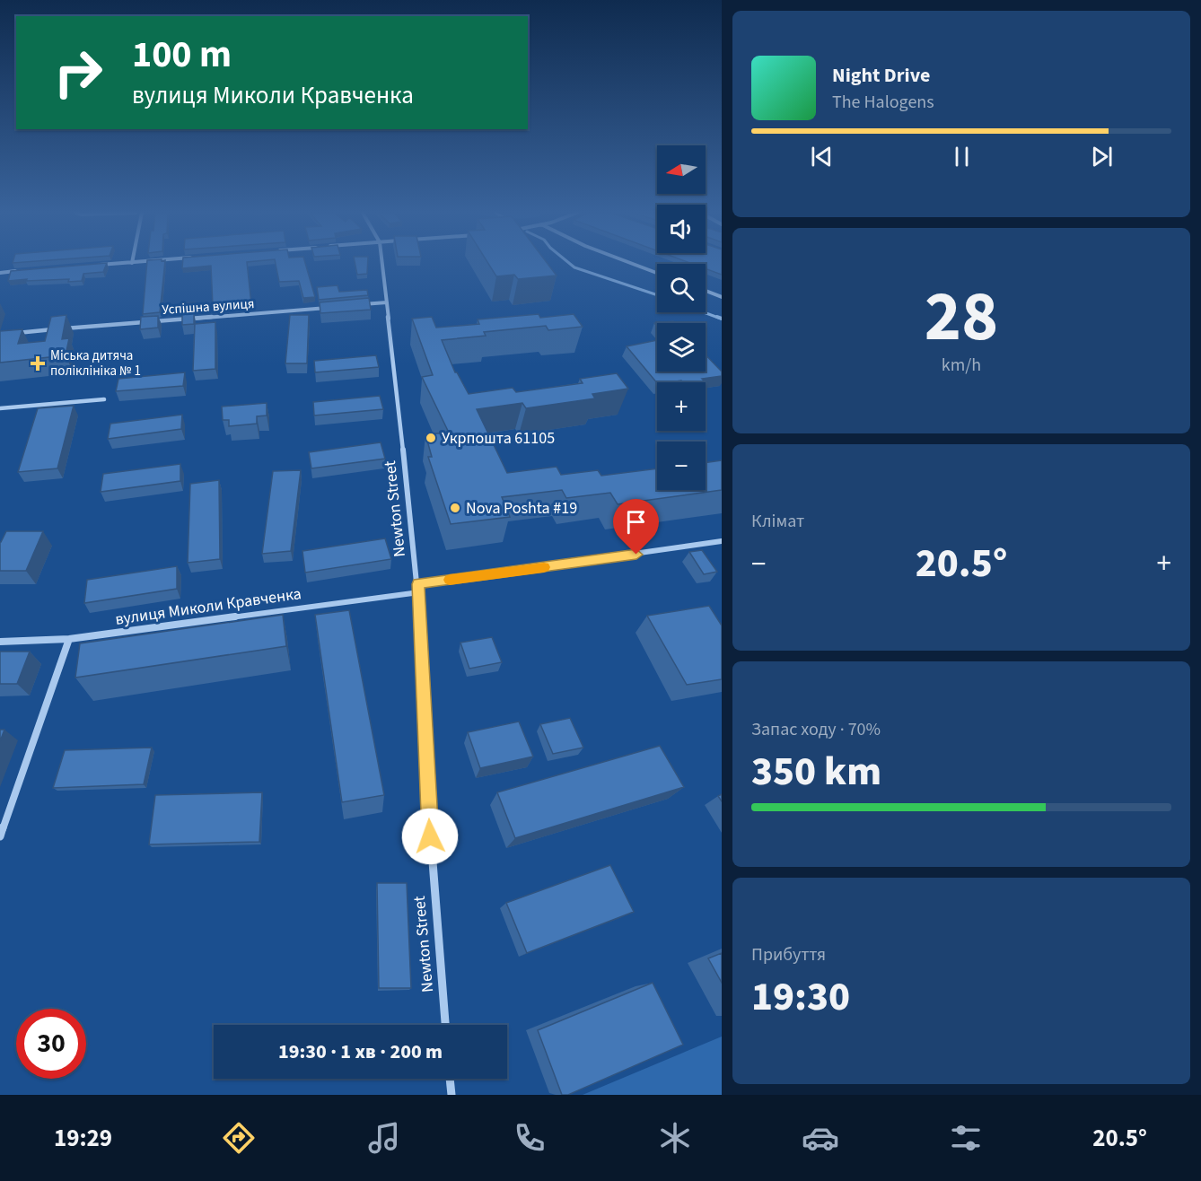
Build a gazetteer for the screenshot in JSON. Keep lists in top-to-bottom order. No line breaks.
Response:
{"streets":{"street":["Успішна вулиця","Newton Street","вулиця Миколи Кравченка"]},"crossings":[["Newton Street","вулиця Миколи Кравченка"]],"places":{"health":["Міська дитяча поліклініка № 1"],"other":["Укрпошта 61105","Nova Poshta #19"]},"north":"left","page":{"turn":["100 m","вулиця Миколи Кравченка"],"song":["Night Drive","The Halogens"],"map_buttons":["+","−"],"tile":[["28","km/h"],"Клімат",["Запас ходу · 70%","350 km"],["Прибуття","19:30"]],"heat":["−","20.5°","+"],"limit":"30","trip":"19:30 · 1 хв · 200 m","tabs":["19:29","20.5°"]}}
